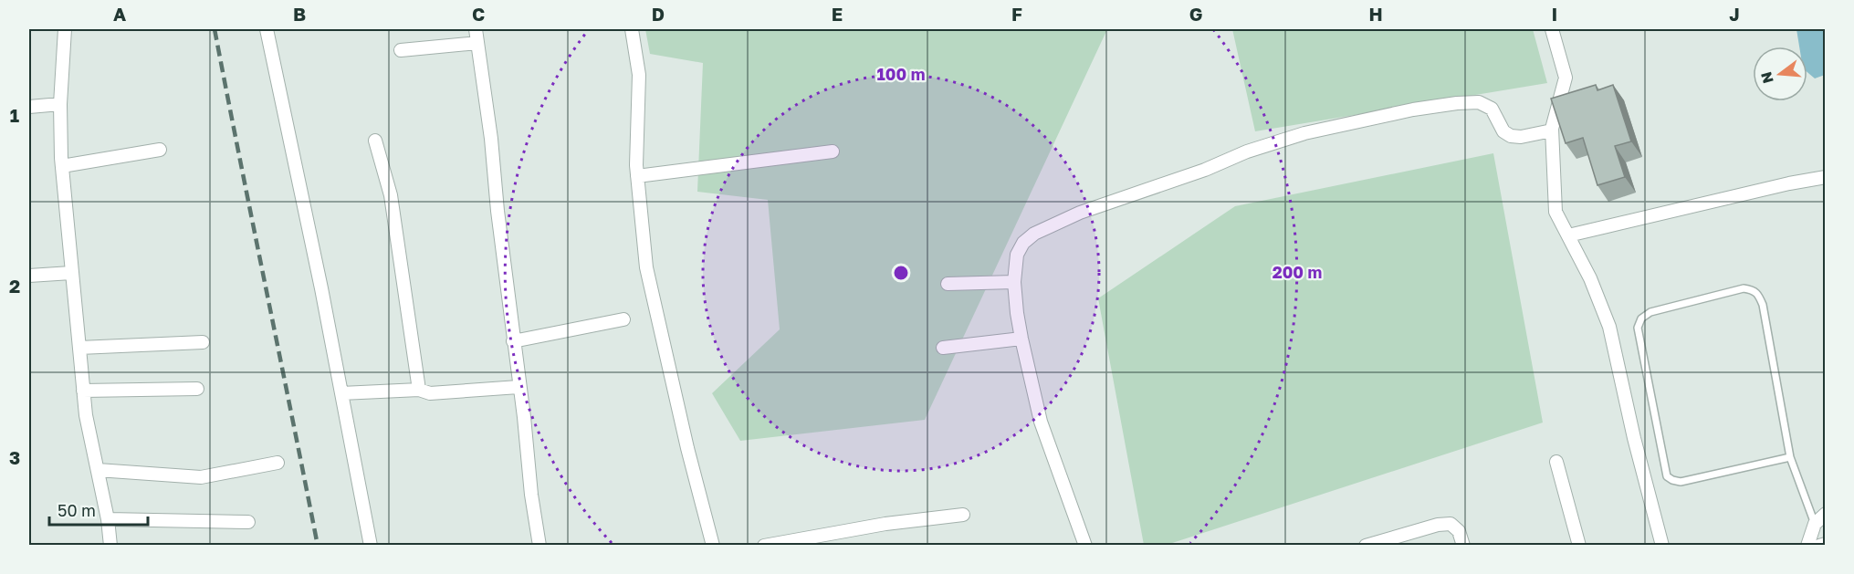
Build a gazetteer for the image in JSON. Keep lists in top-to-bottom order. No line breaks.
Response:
{"scale_bar":"50 m","north":"left","grid":{"columns":["A","B","C","D","E","F","G","H","I","J"],"rows":["1","2","3"]},"rings":["100 m","200 m"]}
